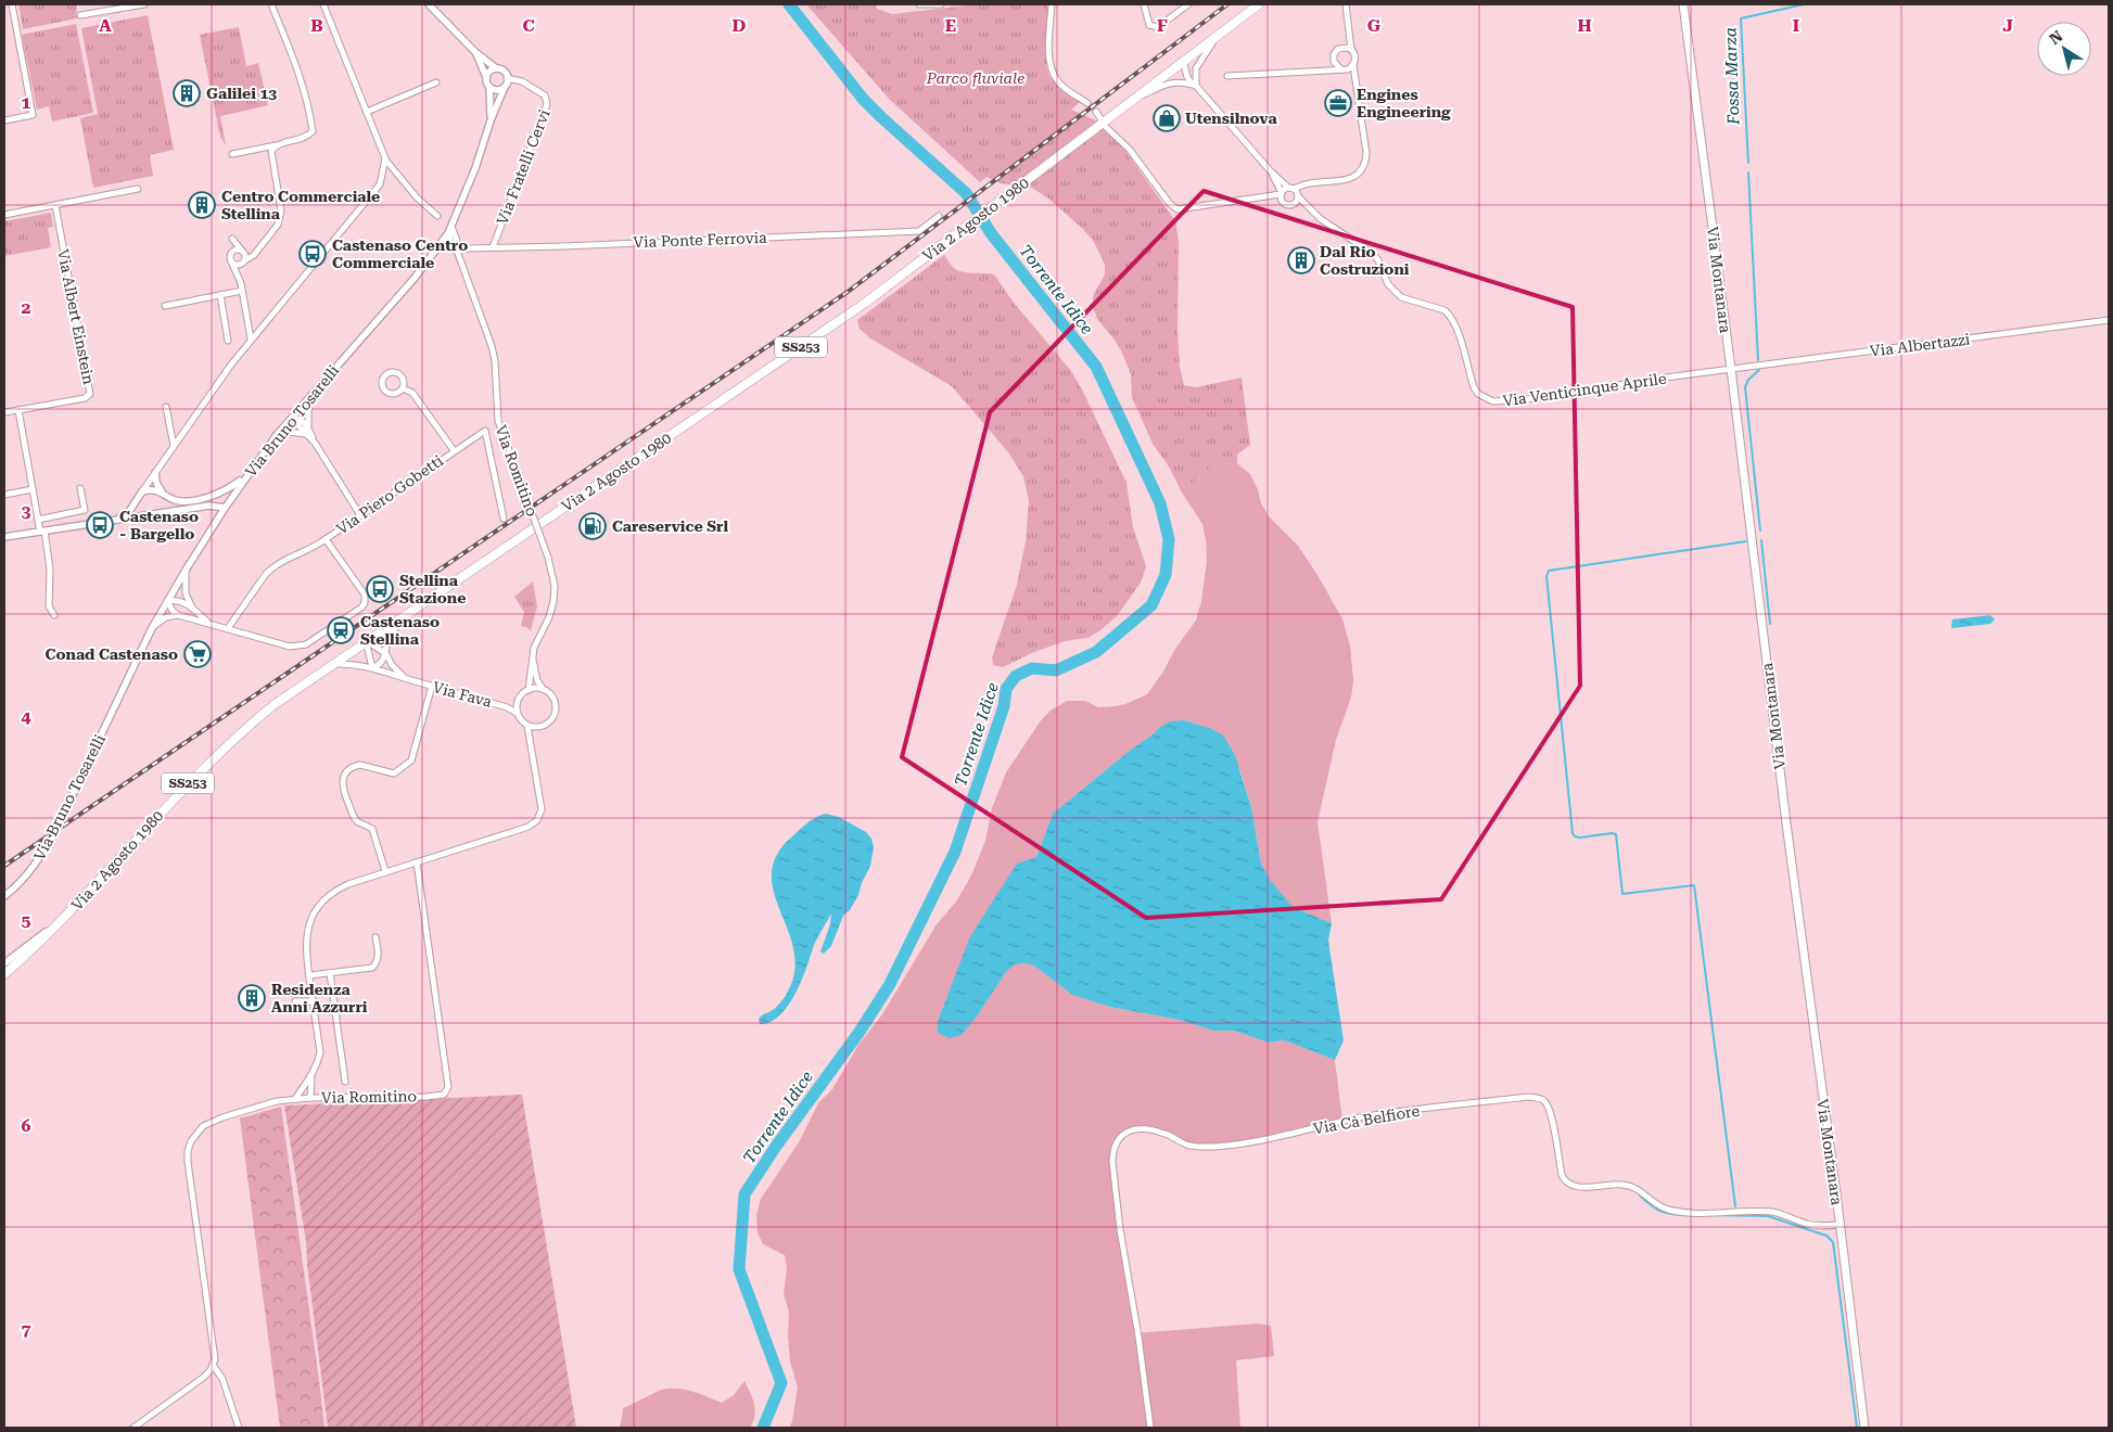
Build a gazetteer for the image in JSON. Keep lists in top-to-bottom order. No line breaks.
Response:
{"streets":{"main road":["Via 2 Agosto 1980","Via Montanara","SS253"],"street":["Via Fratelli Cervi","Via Ponte Ferrovia","Via Albert Einstein","Via Albertazzi","Via Venticinque Aprile","Via Bruno Tosarelli","Via Romitino","Via Piero Gobetti","Via Fava","Via Cà Belfiore"]},"crossings":[["Via Fratelli Cervi","Via Ponte Ferrovia"],["Via Fratelli Cervi","Via Bruno Tosarelli"],["Via 2 Agosto 1980","Via Venticinque Aprile"],["Via 2 Agosto 1980","Via Fava"],["Via Ponte Ferrovia","Via Romitino"],["Via Montanara","Via Albertazzi"],["Via Montanara","Via Venticinque Aprile"],["Via Montanara","Via Cà Belfiore"],["Via Albertazzi","Via Venticinque Aprile"],["Via Bruno Tosarelli","Via Romitino"],["Via Romitino","Via Piero Gobetti"],["Via Romitino","Via Fava"]],"water":["Fossa Marza","Torrente Idice"],"parks":["Parco fluviale"],"places":{"building":["Galilei 13","Centro Commerciale Stellina","Dal Rio Costruzioni","Residenza Anni Azzurri"],"office":["Engines Engineering"],"shop":["Utensilnova"],"bus stop":["Castenaso Centro Commerciale","Castenaso - Bargello","Stellina Stazione"],"fuel station":["Careservice Srl"],"station":["Castenaso Stellina"],"supermarket":["Conad Castenaso"]},"north":"top left","grid":{"columns":["A","B","C","D","E","F","G","H","I","J"],"rows":["1","2","3","4","5","6","7"]}}
